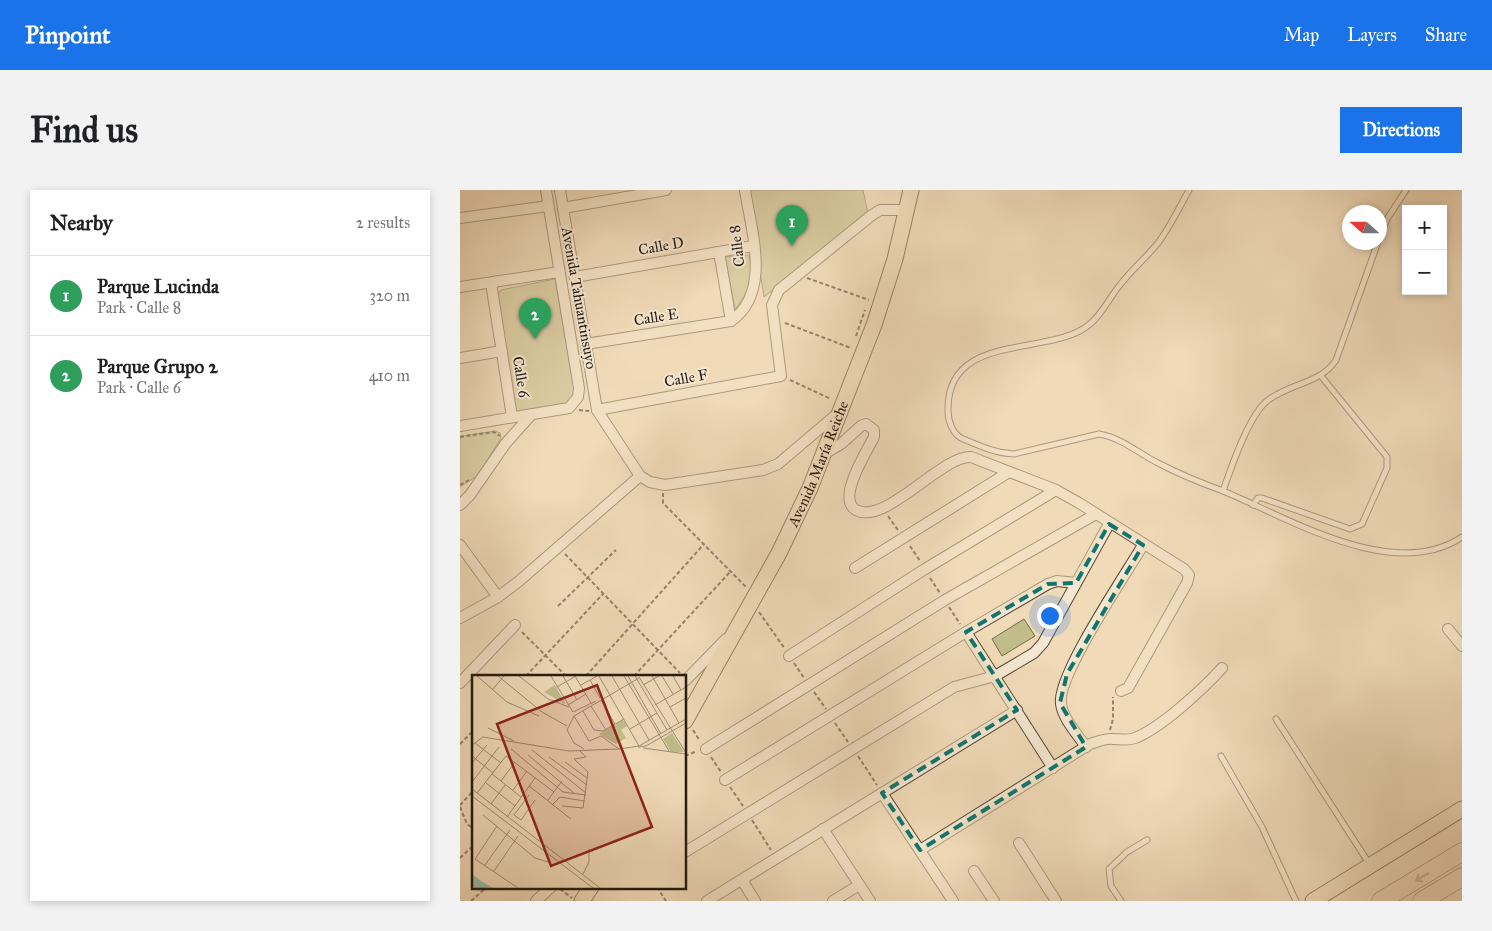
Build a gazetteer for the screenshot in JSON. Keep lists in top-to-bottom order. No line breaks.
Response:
{"streets":{"main road":["Avenida María Reiche"],"street":["Calle D","Calle 8","Avenida Tahuantinsuyo","Calle E","Calle 6","Calle F"]},"crossings":[["Calle D","Calle 8"],["Calle D","Avenida Tahuantinsuyo"],["Calle 8","Calle E"],["Avenida Tahuantinsuyo","Calle E"],["Avenida Tahuantinsuyo","Calle F"]],"north":"left","page":{"header":"Pinpoint","nav":["Map","Layers","Share"],"buttons":"Directions","title":"Find us","heading":["Nearby","2 results"],"map_buttons":["+","−"],"pins":["1","2"],"list":[{"mark":"1","name":"Parque Lucinda","note":"Park · Calle 8","value":"320 m"},{"mark":"2","name":"Parque Grupo 2","note":"Park · Calle 6","value":"410 m"}]}}
